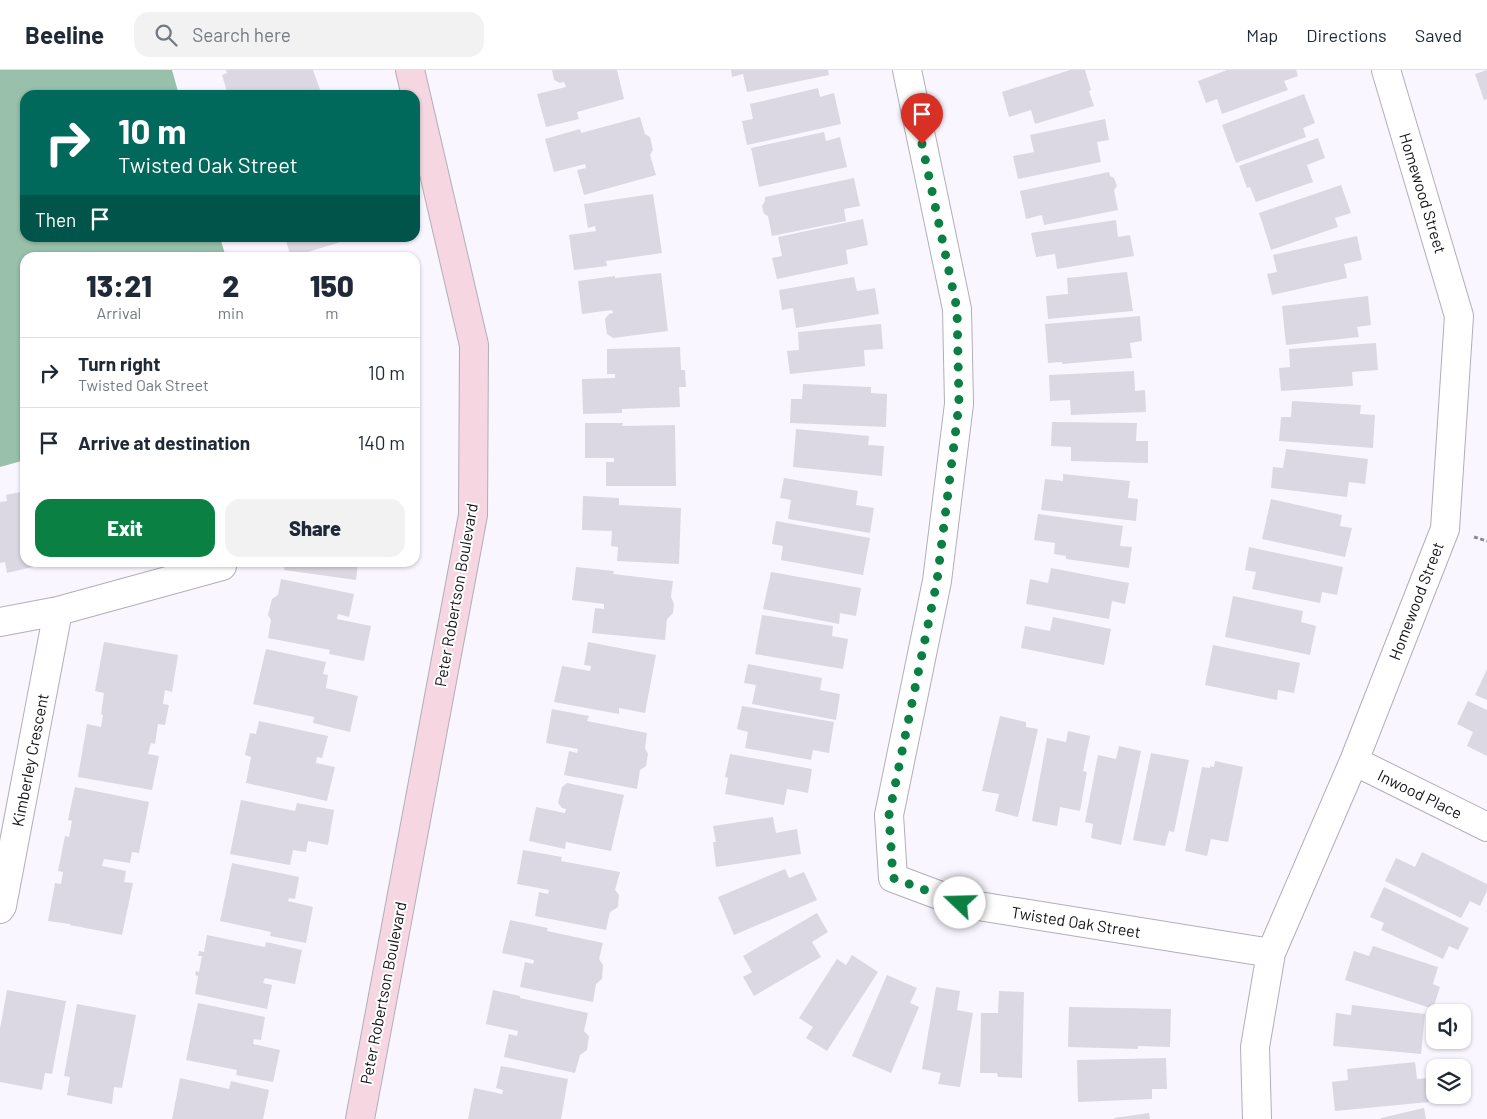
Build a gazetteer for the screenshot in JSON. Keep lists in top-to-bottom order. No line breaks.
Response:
{"streets":{"street":["Homewood Street","Peter Robertson Boulevard","Kimberley Crescent","Inwood Place","Twisted Oak Street"]},"crossings":[["Homewood Street","Inwood Place"],["Homewood Street","Twisted Oak Street"]],"page":{"header":"Beeline","search":"Search here","nav":["Map","Directions","Saved"],"turn":["10 m","Twisted Oak Street"],"then":"Then","eta":["13:21","Arrival","2","min","150","m"],"list":[{"name":"Turn right","note":"Twisted Oak Street","value":"10 m"},{"name":"Arrive at destination","value":"140 m"}],"buttons":["Exit","Share"]}}
